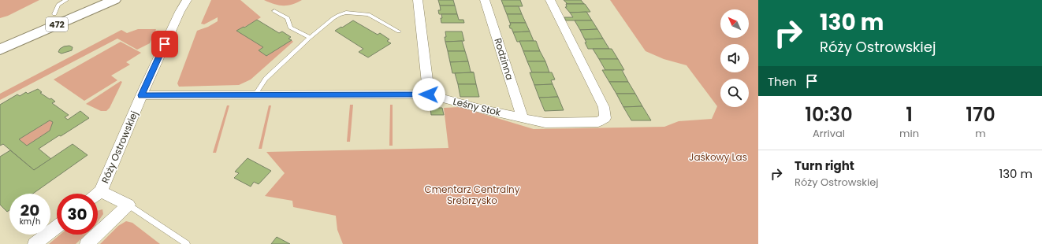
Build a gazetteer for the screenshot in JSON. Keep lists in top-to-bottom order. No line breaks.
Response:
{"streets":{"main road":["472"],"street":["Rodzinna","Leśny Stok","Róży Ostrowskiej"]},"crossings":[["Rodzinna","Leśny Stok"],["Leśny Stok","Róży Ostrowskiej"]],"parks":["Jaśkowy Las","Cmentarz Centralny Srebrzysko"],"north":"top left","page":{"turn":["130 m","Róży Ostrowskiej"],"then":"Then","eta":["10:30","Arrival","1","min","170","m"],"list":[{"name":"Turn right","note":"Róży Ostrowskiej","value":"130 m"}],"speed":"20 km/h","limit":"30"}}
